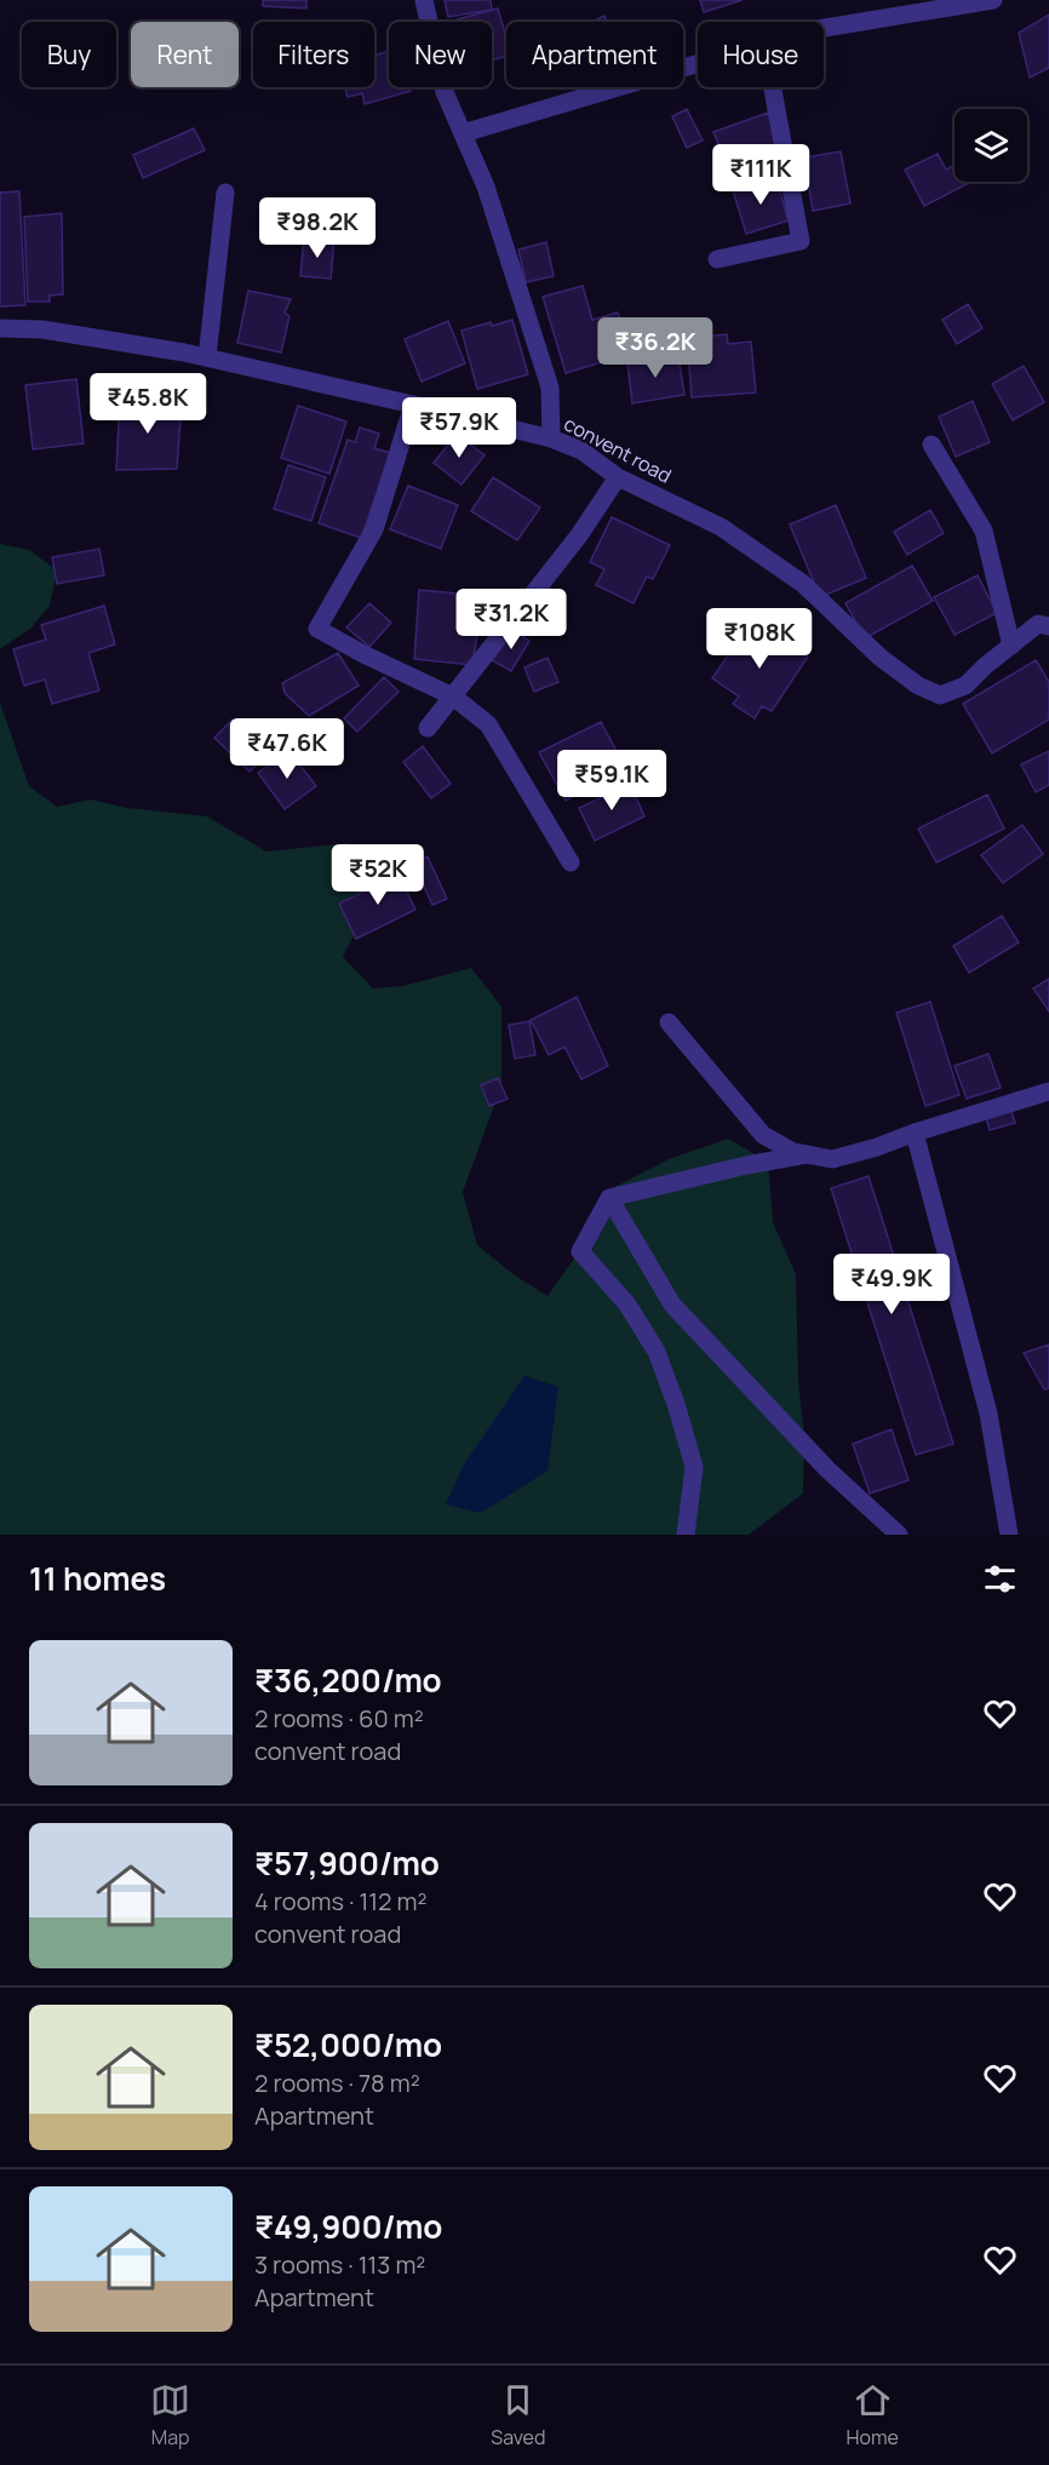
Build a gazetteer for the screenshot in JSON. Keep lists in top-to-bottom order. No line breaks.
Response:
{"streets":{"street":["convent road"]},"page":{"chip":["Buy","Rent","Filters","New","Apartment","House"],"price":["₹111K","₹98.2K","₹36.2K","₹45.8K","₹57.9K","₹31.2K","₹108K","₹47.6K","₹59.1K","₹52K","₹49.9K"],"heading":"11 homes","list":[{"name":"₹36,200/mo","note":"2 rooms · 60 m² · convent road"},{"name":"₹57,900/mo","note":"4 rooms · 112 m² · convent road"},{"name":"₹52,000/mo","note":"2 rooms · 78 m² · Apartment"},{"name":"₹49,900/mo","note":"3 rooms · 113 m² · Apartment"}],"tabs":["Map","Saved","Home"]}}
